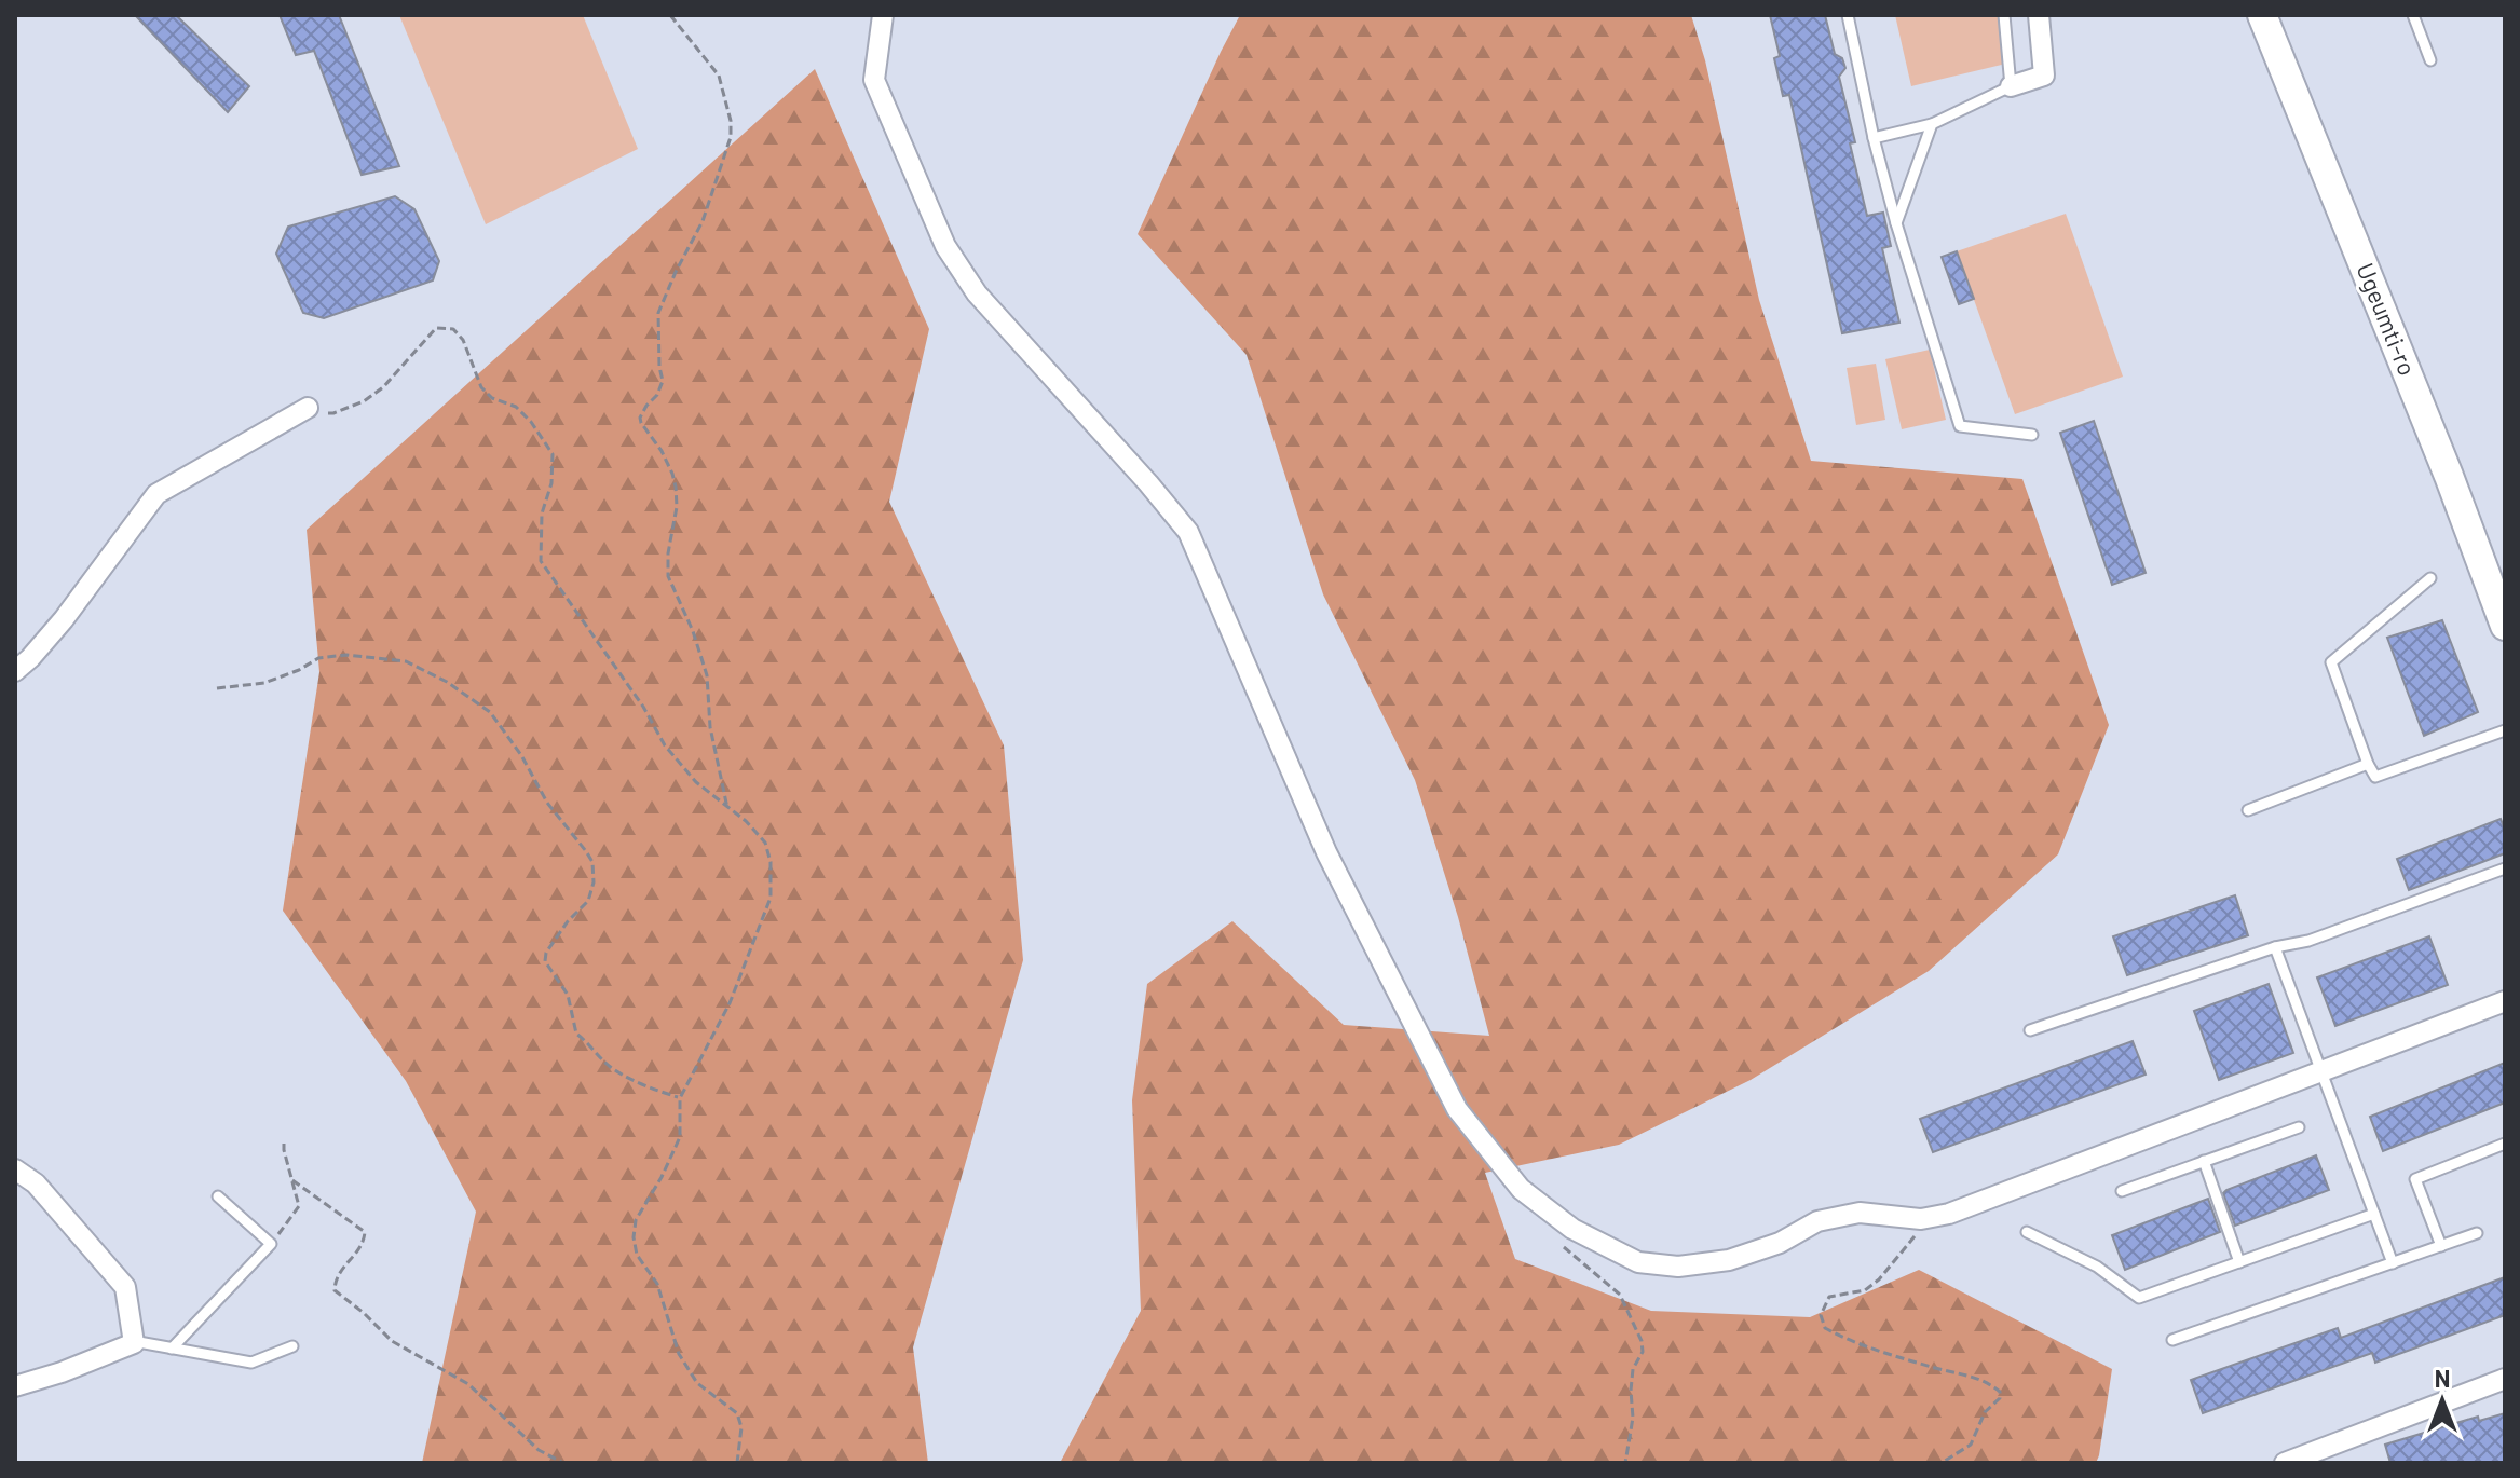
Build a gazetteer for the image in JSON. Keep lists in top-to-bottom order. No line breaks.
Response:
{"streets":{"main road":["Ugeumti-ro"]},"north":"top"}
